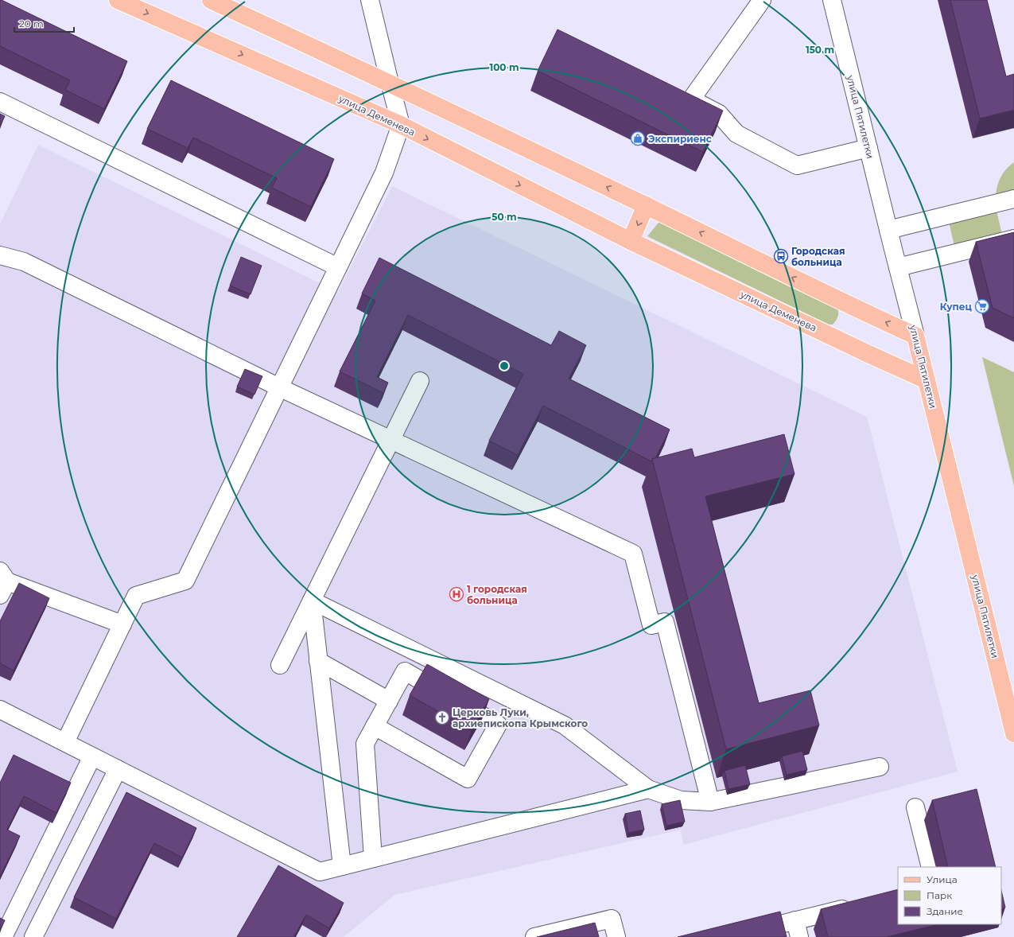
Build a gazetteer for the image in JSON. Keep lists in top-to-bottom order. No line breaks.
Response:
{"streets":{"main road":["улица Деменева","улица Пятилетки"]},"crossings":[["улица Деменева","улица Пятилетки"]],"places":{"shop":["Экспириенс"],"bus stop":["Городская больница"],"supermarket":["Купец"],"hospital":["1 городская больница"],"church":["Церковь Луки, архиепископа Крымского"]},"legend":["Улица","Парк","Здание"],"scale_bar":"20 m","rings":["150 m","100 m","50 m"]}
